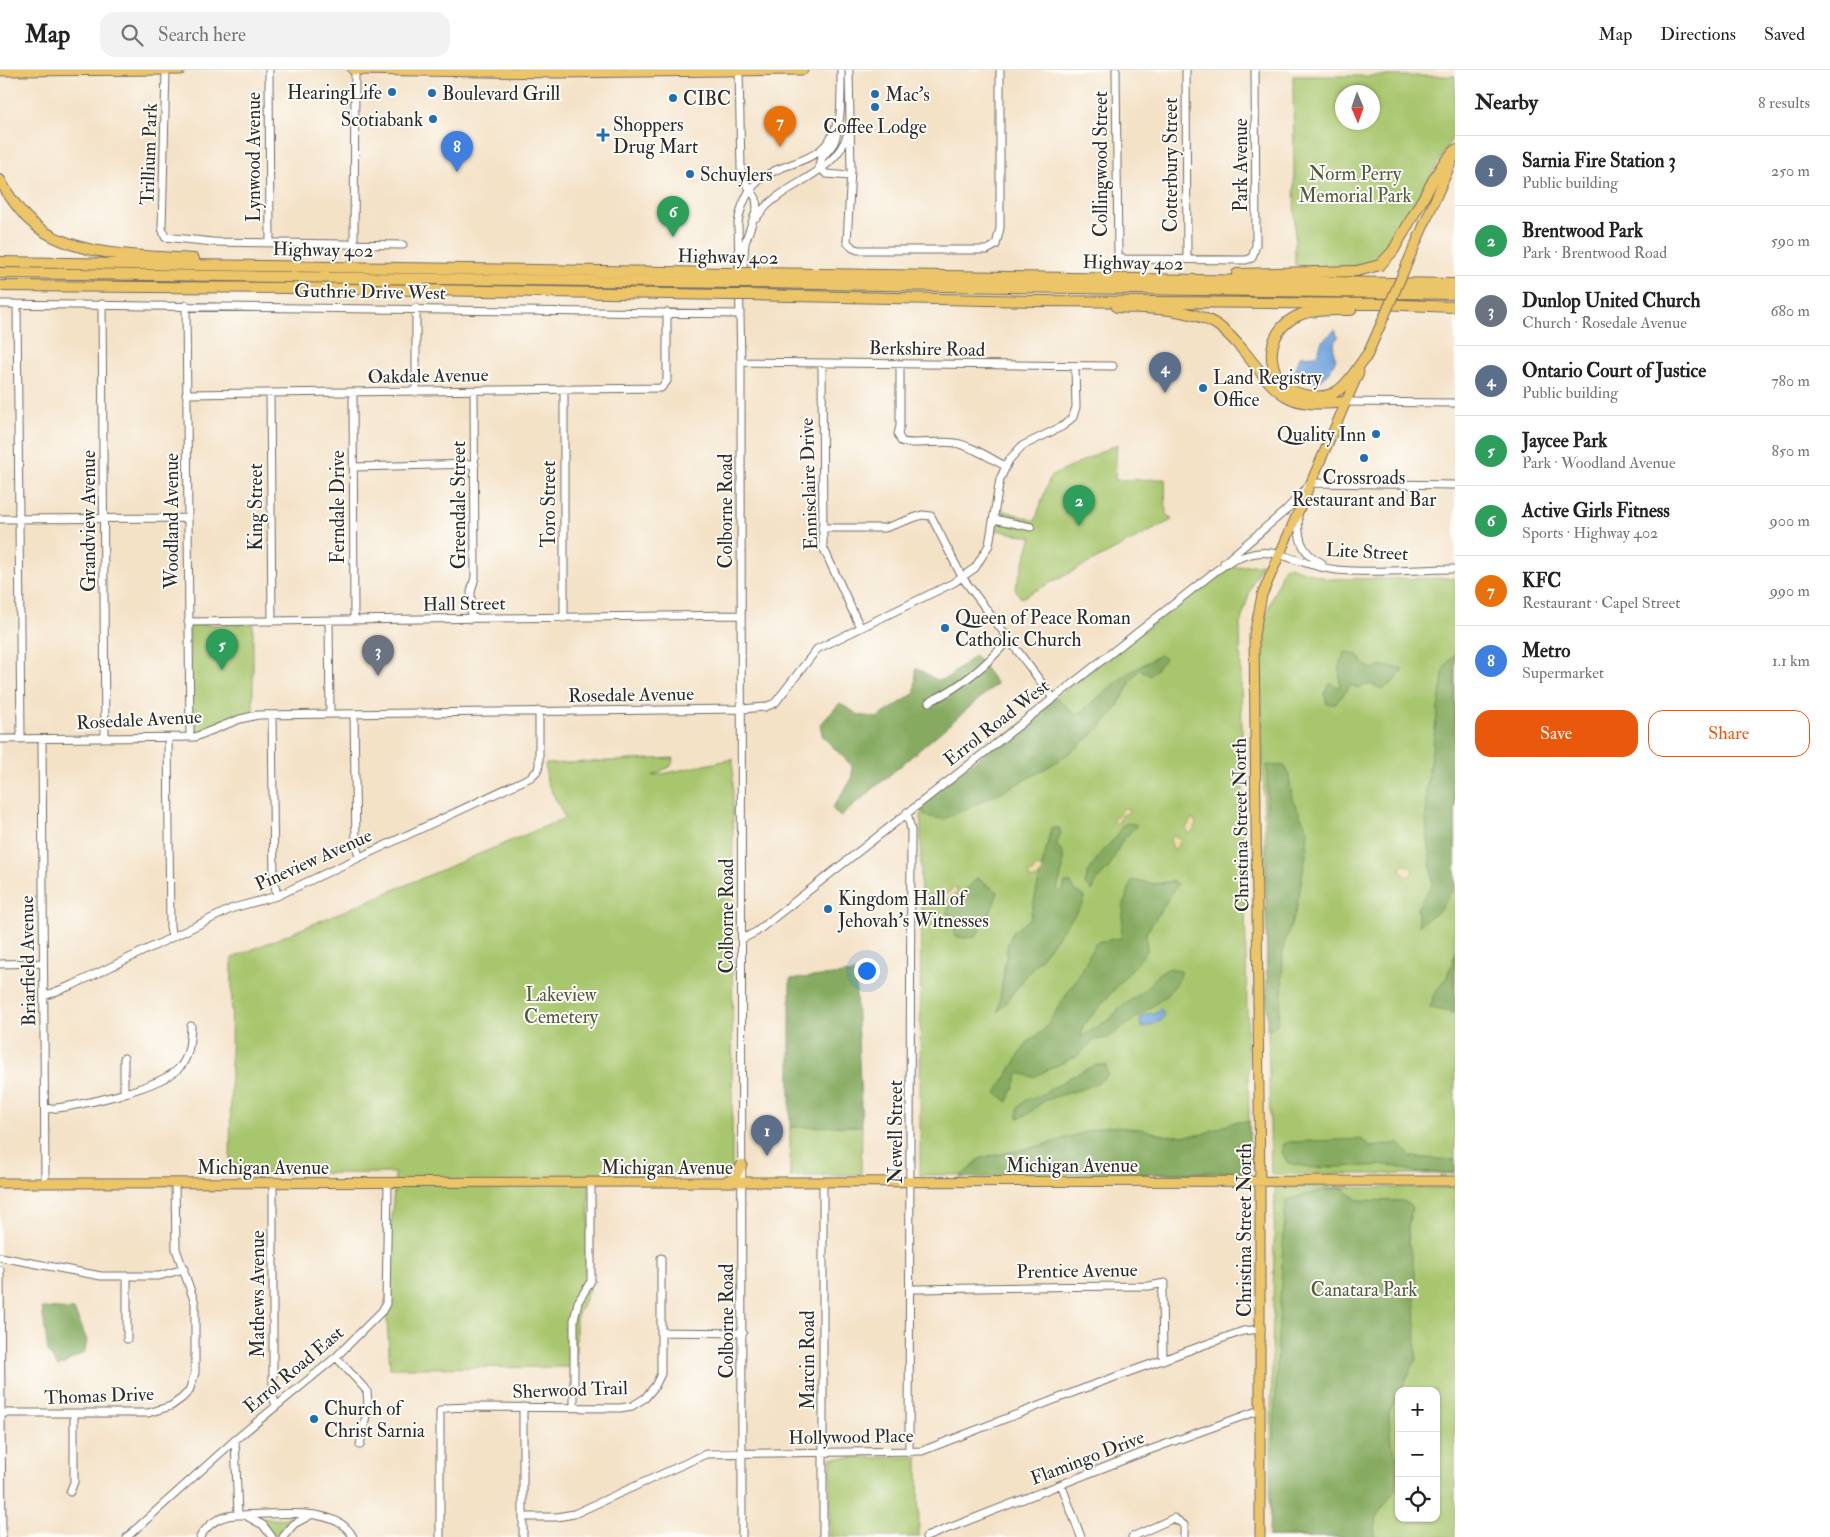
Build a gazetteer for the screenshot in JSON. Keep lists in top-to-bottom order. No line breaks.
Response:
{"streets":{"highway":["Highway 402"],"main road":["Christina Street North","Michigan Avenue"],"street":["Trillium Park","Lynwood Avenue","Collingwood Street","Cotterbury Street","Park Avenue","Guthrie Drive West","Berkshire Road","Oakdale Avenue","Ennisclaire Drive","Toro Street","Greendale Street","King Street","Ferndale Drive","Colborne Road","Grandview Avenue","Woodland Avenue","Lite Street","Hall Street","Rosedale Avenue","Errol Road West","Pineview Avenue","Briarfield Avenue","Newell Street","Prentice Avenue","Mathews Avenue","Marcin Road","Errol Road East","Sherwood Trail","Thomas Drive","Hollywood Place","Flamingo Drive"]},"crossings":[["Trillium Park","Lynwood Avenue"],["Collingwood Street","Cotterbury Street"],["Collingwood Street","Park Avenue"],["Cotterbury Street","Park Avenue"],["Highway 402","Colborne Road"],["Guthrie Drive West","Oakdale Avenue"],["Guthrie Drive West","Colborne Road"],["Guthrie Drive West","Grandview Avenue"],["Guthrie Drive West","Woodland Avenue"],["Berkshire Road","Ennisclaire Drive"],["Berkshire Road","Colborne Road"],["Berkshire Road","Rosedale Avenue"],["Oakdale Avenue","Toro Street"],["Oakdale Avenue","Greendale Street"],["Oakdale Avenue","King Street"],["Oakdale Avenue","Ferndale Drive"],["Oakdale Avenue","Woodland Avenue"],["Ennisclaire Drive","Rosedale Avenue"],["Toro Street","Hall Street"],["Greendale Street","Hall Street"],["King Street","Hall Street"],["Ferndale Drive","Hall Street"],["Colborne Road","Hall Street"],["Colborne Road","Rosedale Avenue"],["Colborne Road","Errol Road West"],["Colborne Road","Michigan Avenue"],["Colborne Road","Hollywood Place"],["Grandview Avenue","Rosedale Avenue"],["Woodland Avenue","Hall Street"],["Woodland Avenue","Rosedale Avenue"],["Lite Street","Errol Road West"],["Lite Street","Christina Street North"],["Rosedale Avenue","Pineview Avenue"],["Rosedale Avenue","Briarfield Avenue"],["Errol Road West","Christina Street North"],["Errol Road West","Newell Street"],["Christina Street North","Michigan Avenue"],["Christina Street North","Hollywood Place"],["Christina Street North","Flamingo Drive"],["Pineview Avenue","Briarfield Avenue"],["Briarfield Avenue","Michigan Avenue"],["Newell Street","Michigan Avenue"],["Newell Street","Prentice Avenue"],["Newell Street","Hollywood Place"],["Michigan Avenue","Mathews Avenue"],["Michigan Avenue","Marcin Road"],["Michigan Avenue","Errol Road East"],["Michigan Avenue","Thomas Drive"],["Prentice Avenue","Hollywood Place"],["Mathews Avenue","Errol Road East"],["Marcin Road","Hollywood Place"]],"parks":["Norm Perry Memorial Park","Lakeview Cemetery","Canatara Park"],"places":{"other":["HearingLife","Boulevard Grill","Mac's","CIBC","Coffee Lodge","Scotiabank","Schuylers","Land Registry Office","Quality Inn","Crossroads Restaurant and Bar","Queen of Peace Roman Catholic Church","Kingdom Hall of Jehovah's Witnesses","Church of Christ Sarnia"],"health":["Shoppers Drug Mart"]},"north":"bottom","page":{"header":"Map","search":"Search here","nav":["Map","Directions","Saved"],"heading":["Nearby","8 results"],"pins":["7","8","6","4","2","5","3","1"],"list":[{"mark":"1","name":"Sarnia Fire Station 3","note":"Public building","value":"250 m"},{"mark":"2","name":"Brentwood Park","note":"Park · Brentwood Road","value":"590 m"},{"mark":"3","name":"Dunlop United Church","note":"Church · Rosedale Avenue","value":"680 m"},{"mark":"4","name":"Ontario Court of Justice","note":"Public building","value":"780 m"},{"mark":"5","name":"Jaycee Park","note":"Park · Woodland Avenue","value":"850 m"},{"mark":"6","name":"Active Girls Fitness","note":"Sports · Highway 402","value":"900 m"},{"mark":"7","name":"KFC","note":"Restaurant · Capel Street","value":"990 m"},{"mark":"8","name":"Metro","note":"Supermarket","value":"1.1 km"}],"buttons":["Save","Share"],"map_buttons":["+","−"]}}
